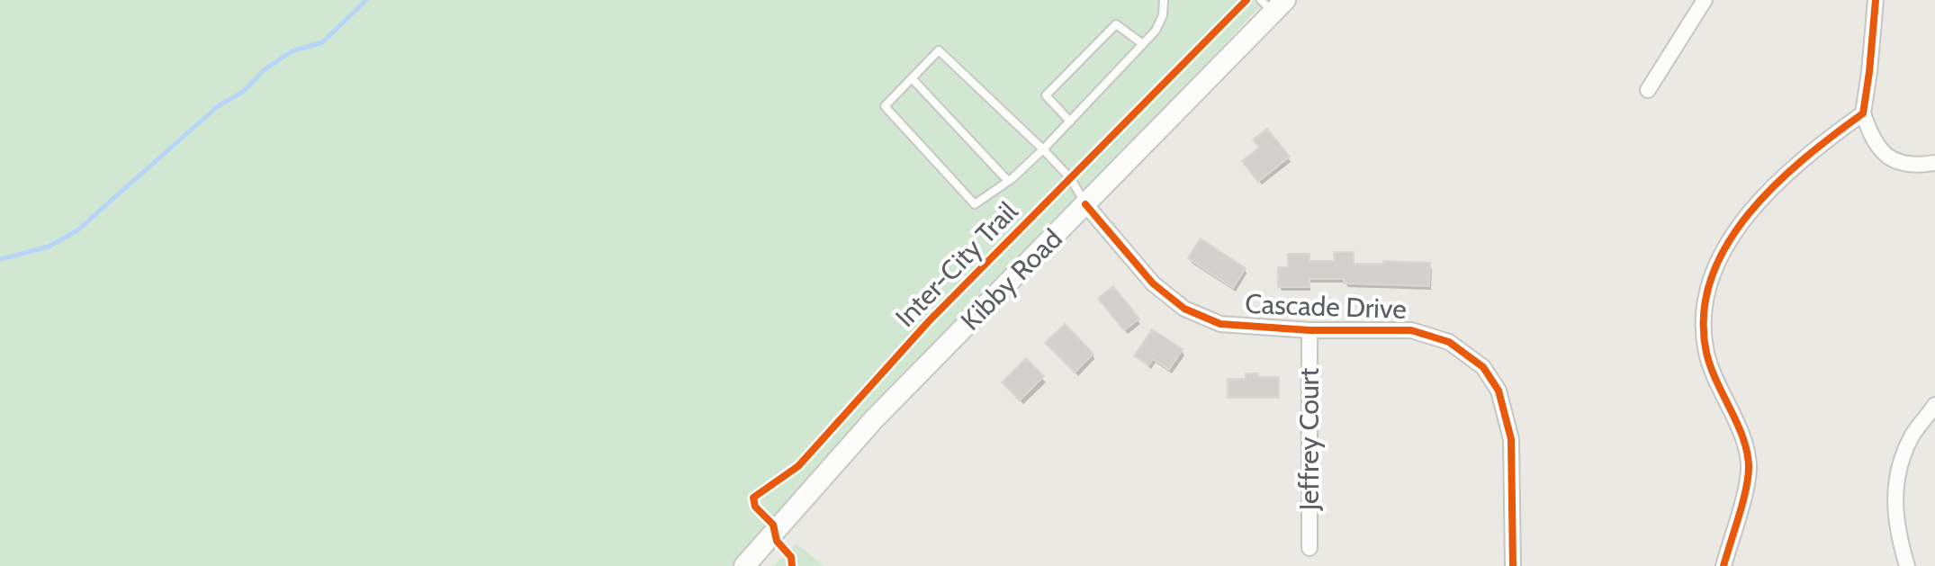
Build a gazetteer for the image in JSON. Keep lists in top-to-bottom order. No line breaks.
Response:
{"streets":{"main road":["Kibby Road"],"street":["Cascade Drive","Jeffrey Court"],"cycle path":["Inter-City Trail"]},"crossings":[["Kibby Road","Cascade Drive"],["Cascade Drive","Jeffrey Court"]]}
